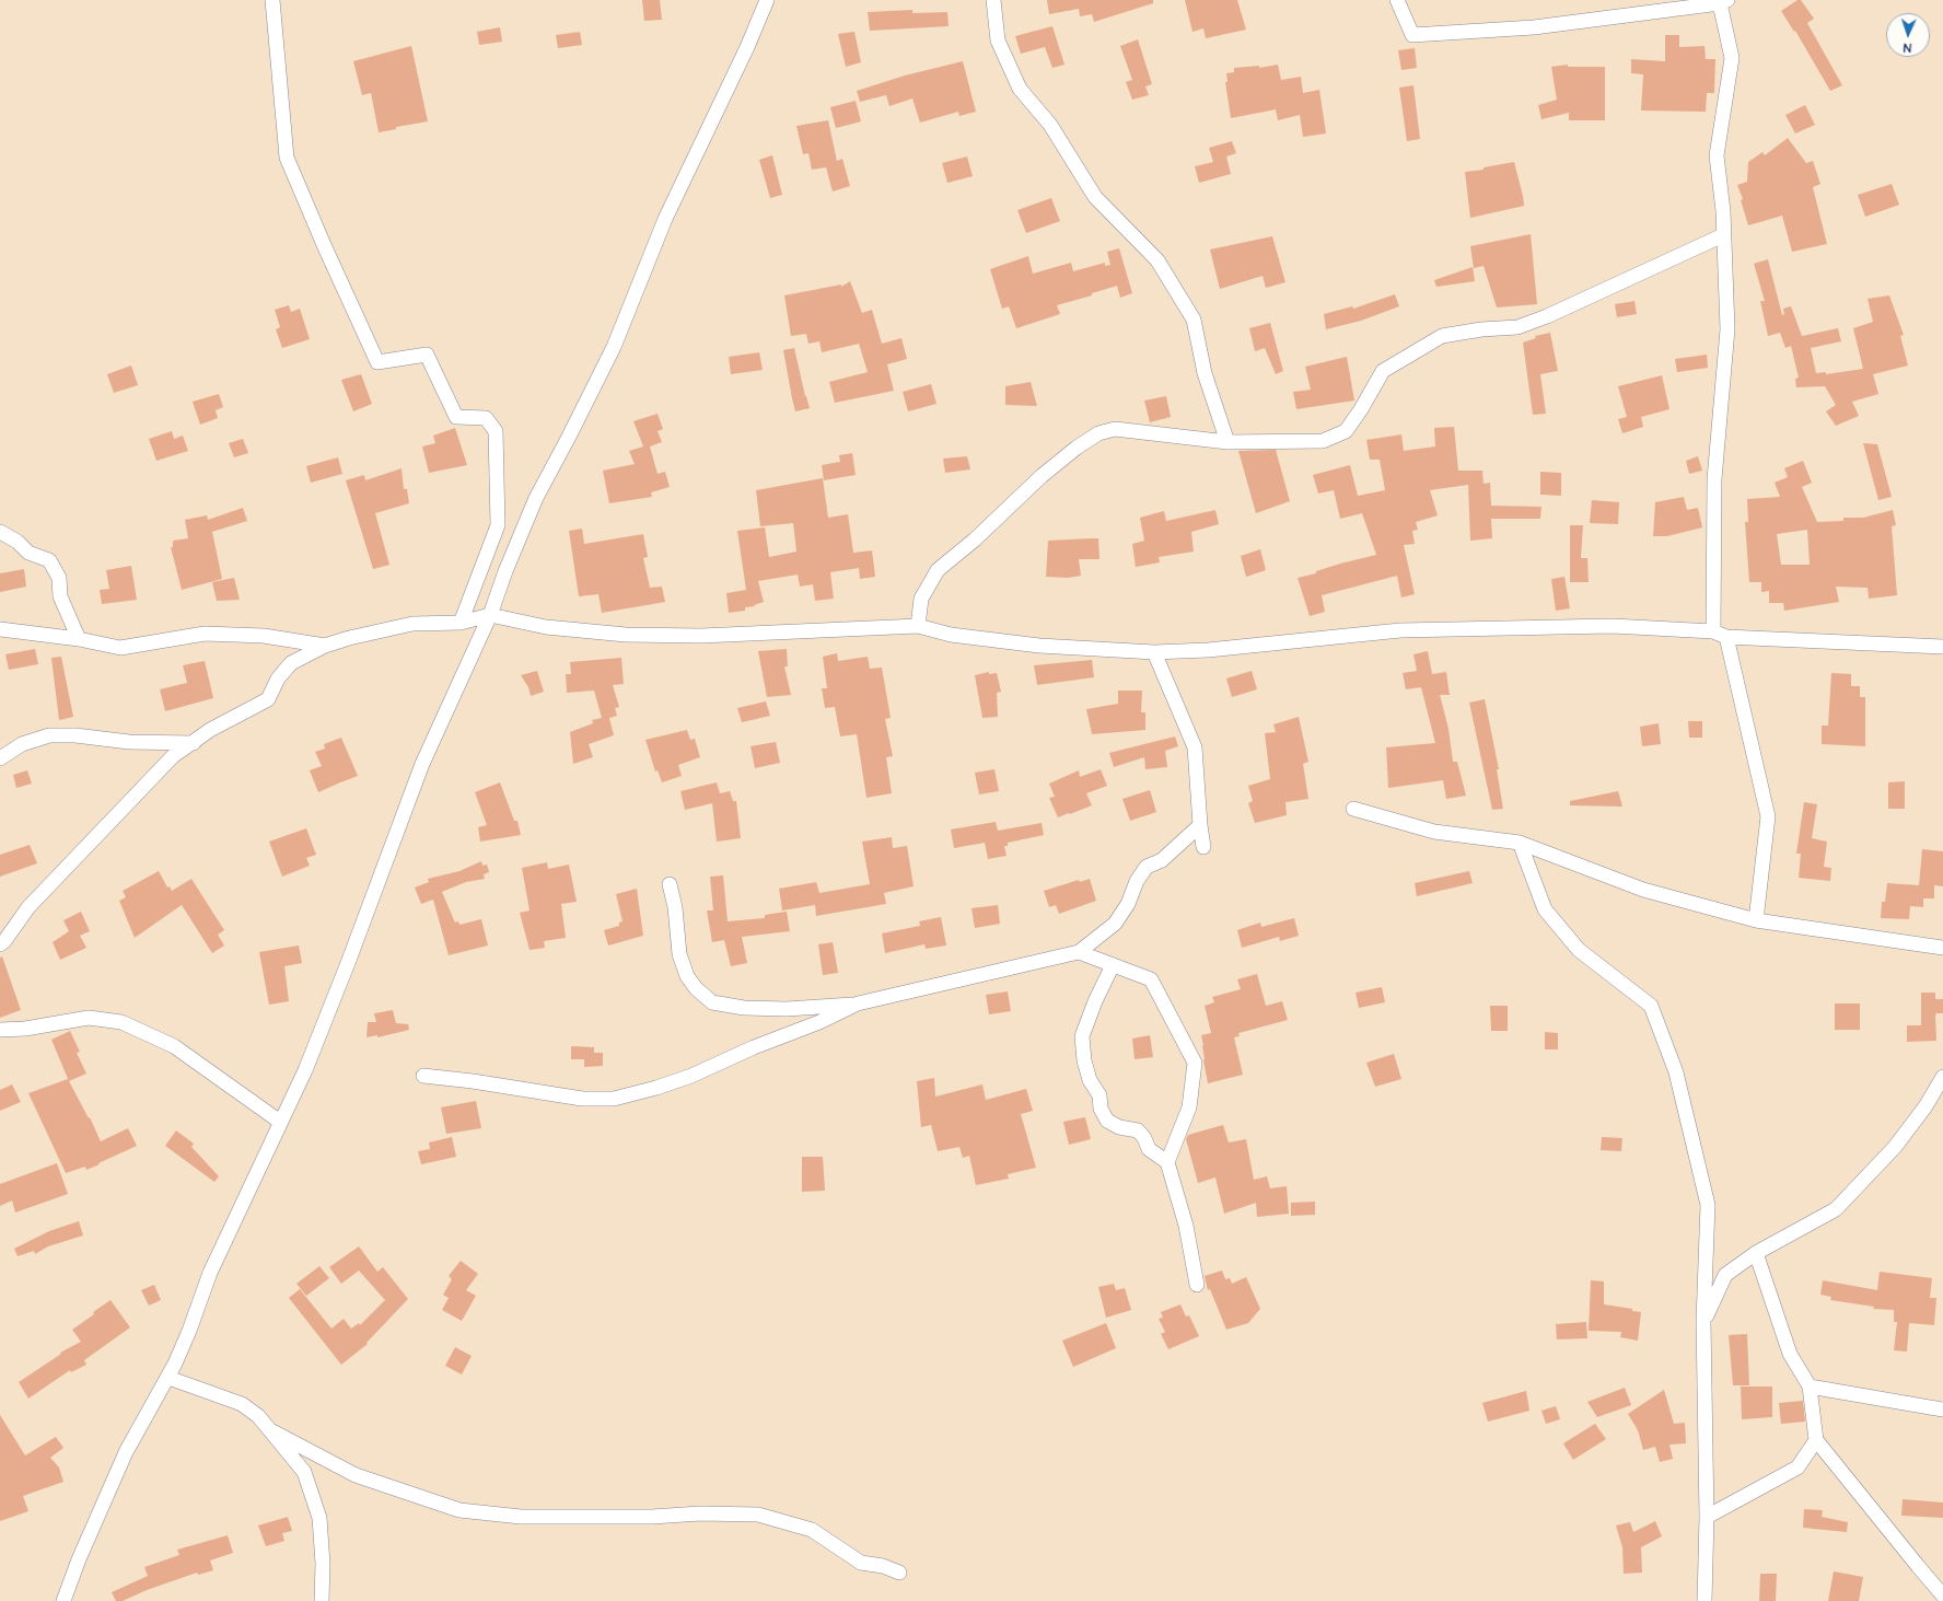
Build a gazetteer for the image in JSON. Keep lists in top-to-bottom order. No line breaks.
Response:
{"north":"bottom"}
